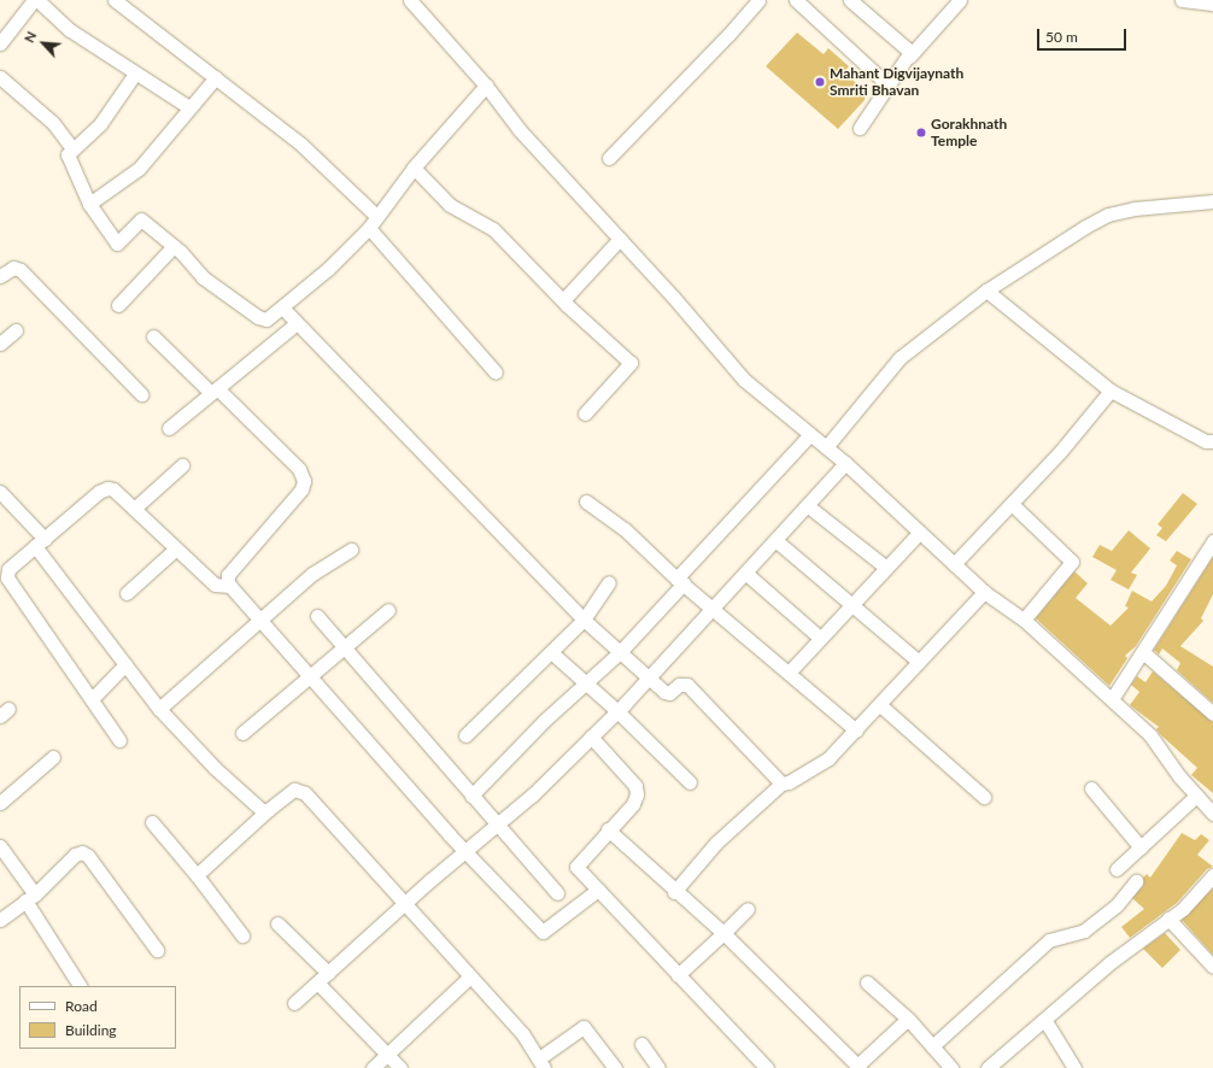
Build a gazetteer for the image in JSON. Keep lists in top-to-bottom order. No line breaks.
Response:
{"places":["Mahant Digvijaynath Smriti Bhavan","Gorakhnath Temple"],"legend":["Road","Building"],"scale_bar":"50 m","north":"top left"}
